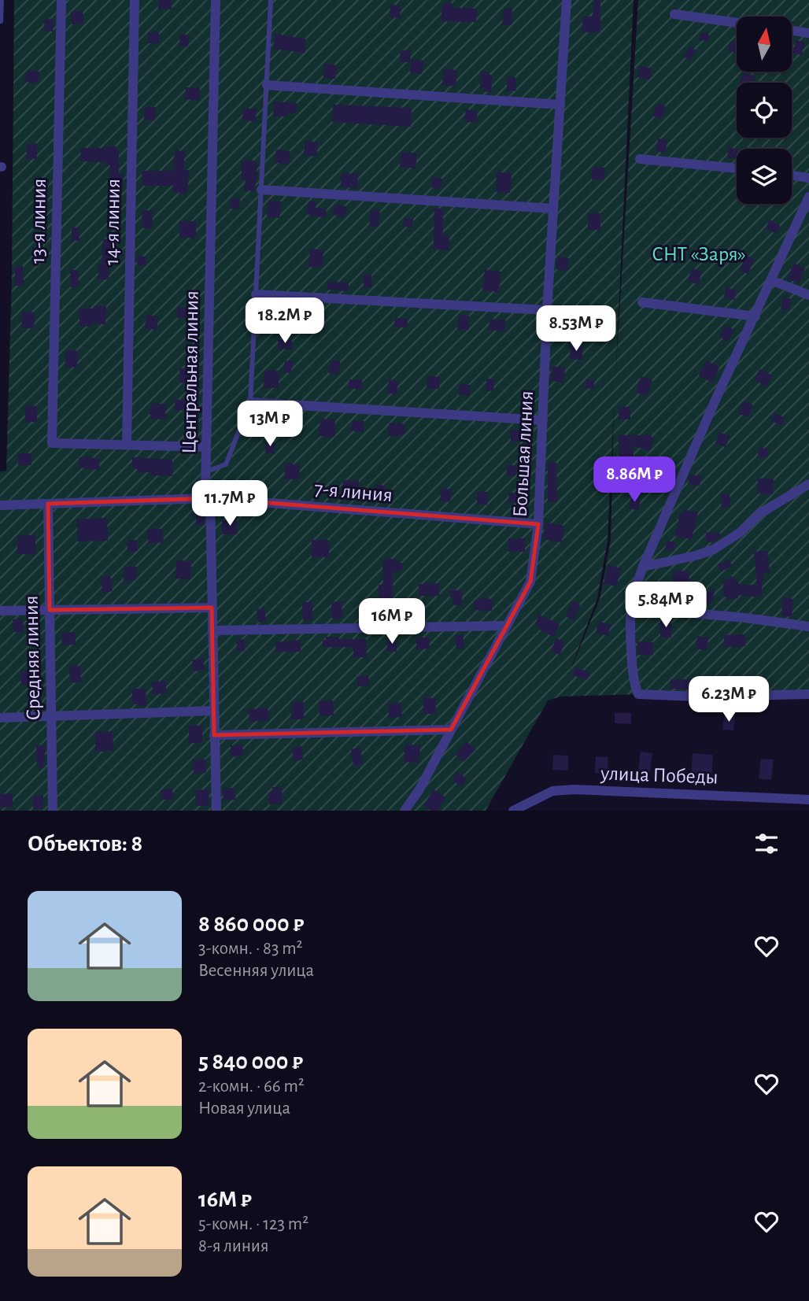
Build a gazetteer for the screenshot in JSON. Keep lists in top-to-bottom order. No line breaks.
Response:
{"streets":{"street":["13-я линия","14-я линия","Центральная линия","Большая линия","7-я линия","Средняя линия","улица Победы"]},"crossings":[["13-я линия","14-я линия"],["Центральная линия","7-я линия"],["Большая линия","7-я линия"],["7-я линия","Средняя линия"]],"parks":["СНТ «Заря»"],"north":"top","page":{"price":["18.2M ₽","8.53M ₽","13M ₽","8.86M ₽","11.7M ₽","5.84M ₽","16M ₽","6.23M ₽"],"heading":"Объектов: 8","list":[{"name":"8 860 000 ₽","note":"3-комн. · 83 m² · Весенняя улица"},{"name":"5 840 000 ₽","note":"2-комн. · 66 m² · Новая улица"},{"name":"16M ₽","note":"5-комн. · 123 m² · 8-я линия"}]}}
